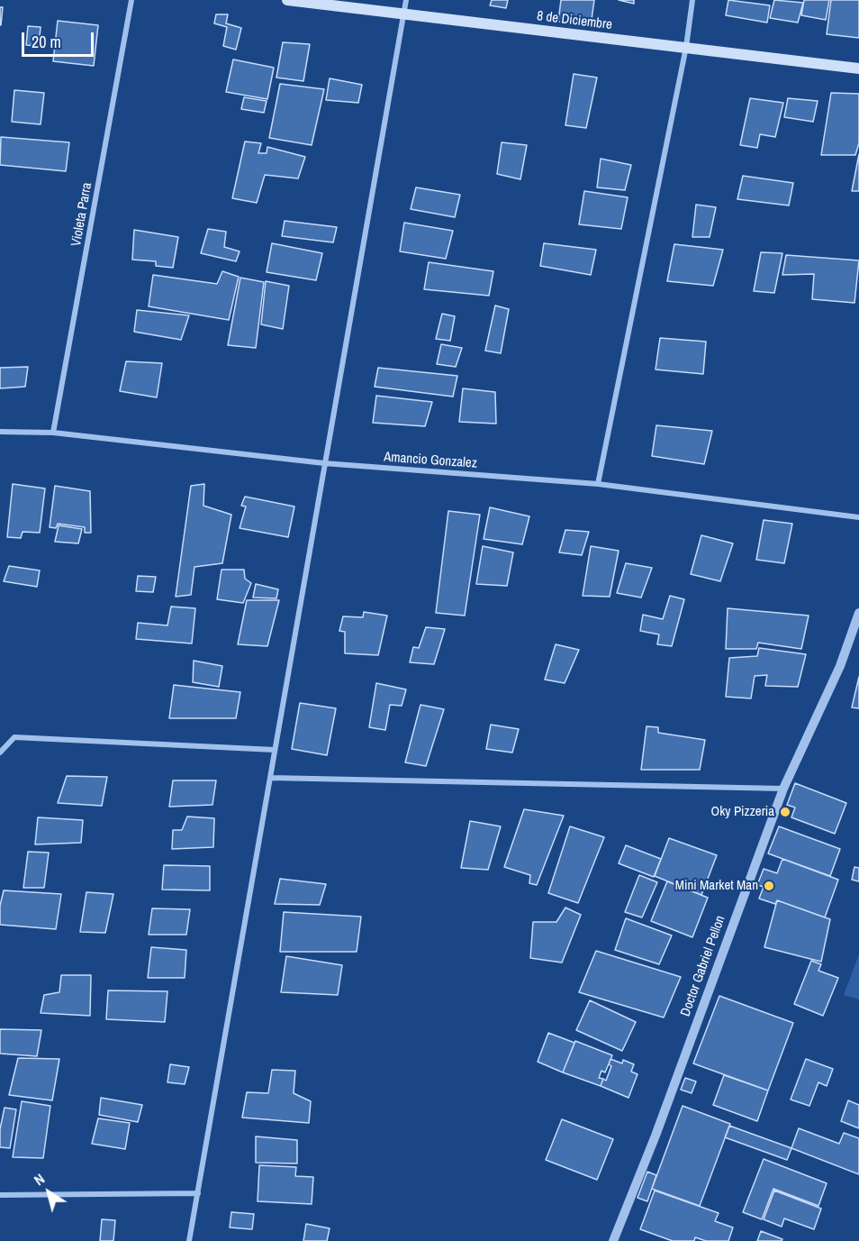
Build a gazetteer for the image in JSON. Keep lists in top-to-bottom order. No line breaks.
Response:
{"streets":{"main road":["8 de Diciembre"],"street":["Violeta Parra","Amancio Gonzalez","Doctor Gabriel Pellon"]},"crossings":[["Violeta Parra","Amancio Gonzalez"]],"places":["Oky Pizzeria","Mini Market Man"],"scale_bar":"20 m","north":"top left"}
